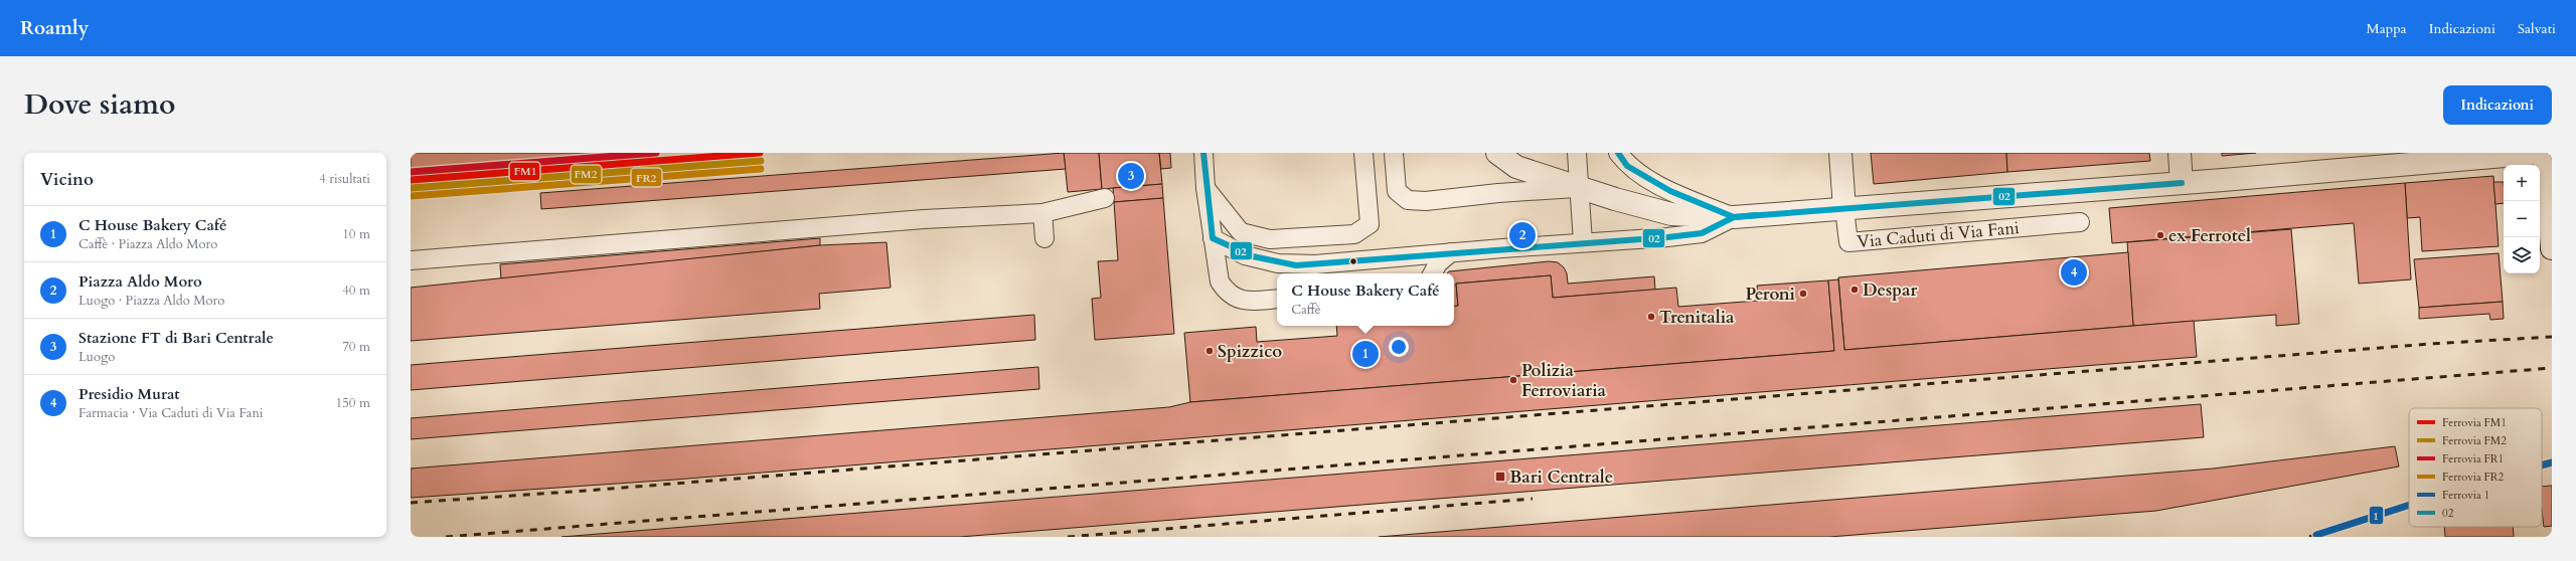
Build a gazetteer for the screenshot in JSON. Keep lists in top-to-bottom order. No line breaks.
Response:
{"streets":{"street":["Via Caduti di Via Fani"]},"places":{"other":["ex Ferrotel","Despar","Peroni","Trenitalia","Spizzico","Polizia Ferroviaria"],"transit":["Bari Centrale"]},"lines":["rail line FM1","rail line FR1","transit line 02","rail line FM2","rail line FR2","rail line 1"],"legend":["Ferrovia FM1","Ferrovia FM2","Ferrovia FR1","Ferrovia FR2","Ferrovia 1","02"],"page":{"header":"Roamly","nav":["Mappa","Indicazioni","Salvati"],"title":"Dove siamo","buttons":"Indicazioni","heading":["Vicino","4 risultati"],"pins":["3","2","4","1"],"map_buttons":["+","−"],"list":[{"mark":"1","name":"C House Bakery Café","note":"Caffè · Piazza Aldo Moro","value":"10 m"},{"mark":"2","name":"Piazza Aldo Moro","note":"Luogo · Piazza Aldo Moro","value":"40 m"},{"mark":"3","name":"Stazione FT di Bari Centrale","note":"Luogo","value":"70 m"},{"mark":"4","name":"Presidio Murat","note":"Farmacia · Via Caduti di Via Fani","value":"150 m"}],"popup":["C House Bakery Café","Caffè"]}}
